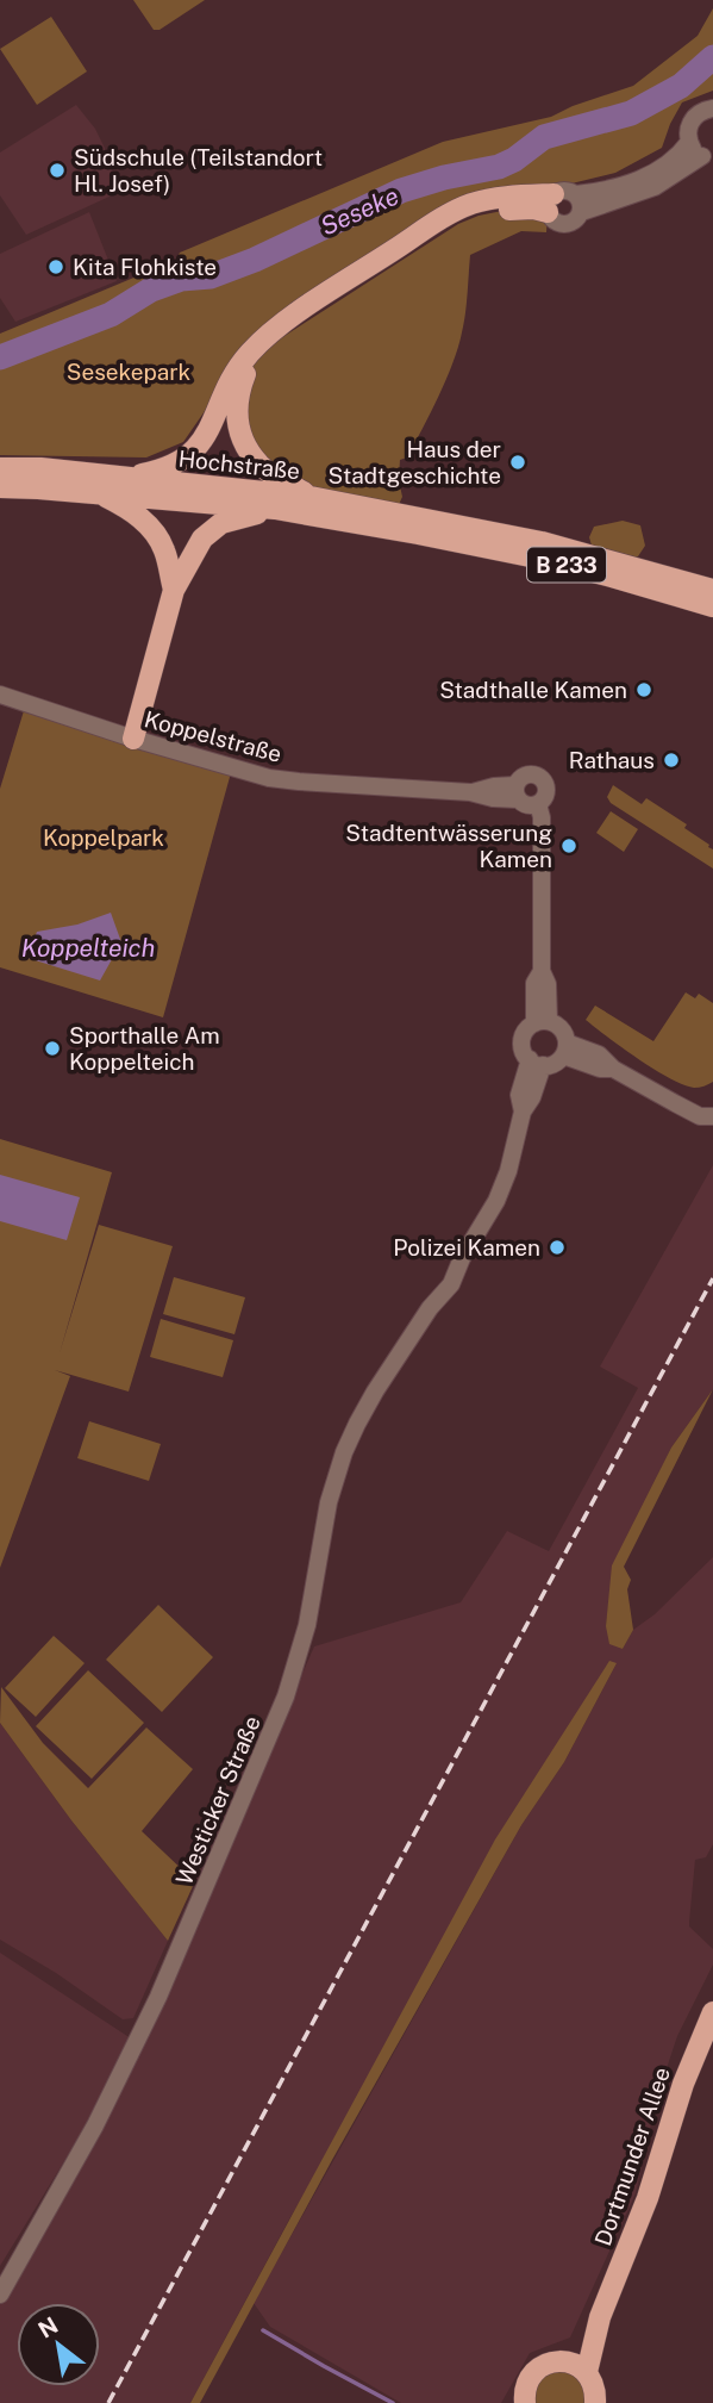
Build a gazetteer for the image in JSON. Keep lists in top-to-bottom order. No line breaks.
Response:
{"streets":{"main road":["Hochstraße","B 233","Dortmunder Allee"],"street":["Koppelstraße","Westicker Straße"]},"crossings":[["Koppelstraße","Westicker Straße"]],"water":["Seseke","Koppelteich"],"parks":["Sesekepark","Koppelpark"],"places":["Südschule (Teilstandort Hl. Josef)","Kita Flohkiste","Haus der Stadtgeschichte","Stadthalle Kamen","Rathaus","Stadtentwässerung Kamen","Sporthalle Am Koppelteich","Polizei Kamen"],"north":"top left"}
